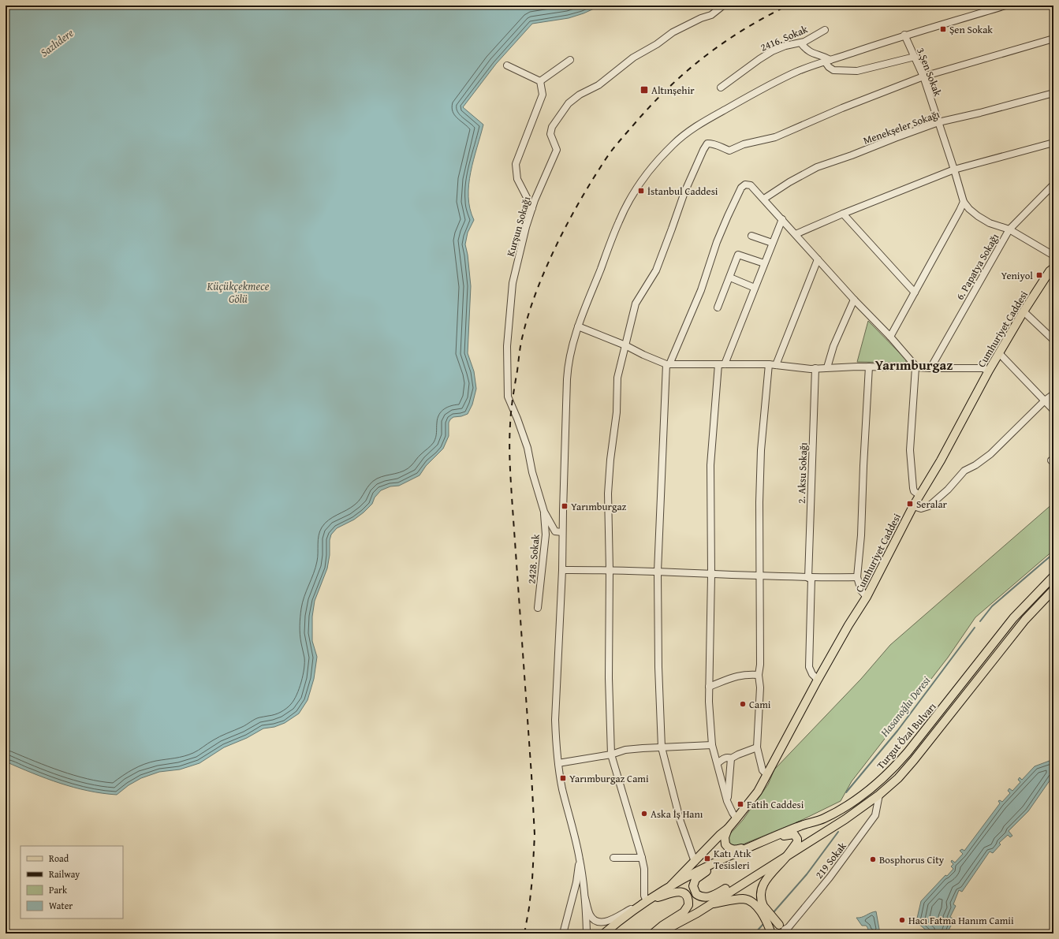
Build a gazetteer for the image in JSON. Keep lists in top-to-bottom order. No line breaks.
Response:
{"streets":{"main road":["Cumhuriyet Caddesi","Turgut Özal Bulvarı"],"street":["2416. Sokak","3.Şen Sokak","Menekşeler Sokağı","Kurşun Sokağı","6. Papatya Sokağı","2. Aksu Sokağı","2428. Sokak","219 Sokak"]},"crossings":[["3.Şen Sokak","Menekşeler Sokağı"],["Kurşun Sokağı","2428. Sokak"],["Cumhuriyet Caddesi","2. Aksu Sokağı"],["Cumhuriyet Caddesi","Turgut Özal Bulvarı"],["Turgut Özal Bulvarı","219 Sokak"]],"districts":["Yarımburgaz"],"water":["Sazlıdere","Küçükçekmece Gölü","Hasanoğlu Deresi"],"places":{"transit":["Şen Sokak","Altınşehir","İstanbul Caddesi","Yeniyol","Seralar","Yarımburgaz","Yarımburgaz Cami","Fatih Caddesi","Katı Atık Tesisleri"],"other":["Cami","Aska İş Hanı","Bosphorus City","Hacı Fatma Hanım Camii"]},"legend":["Road","Railway","Park","Water"]}
